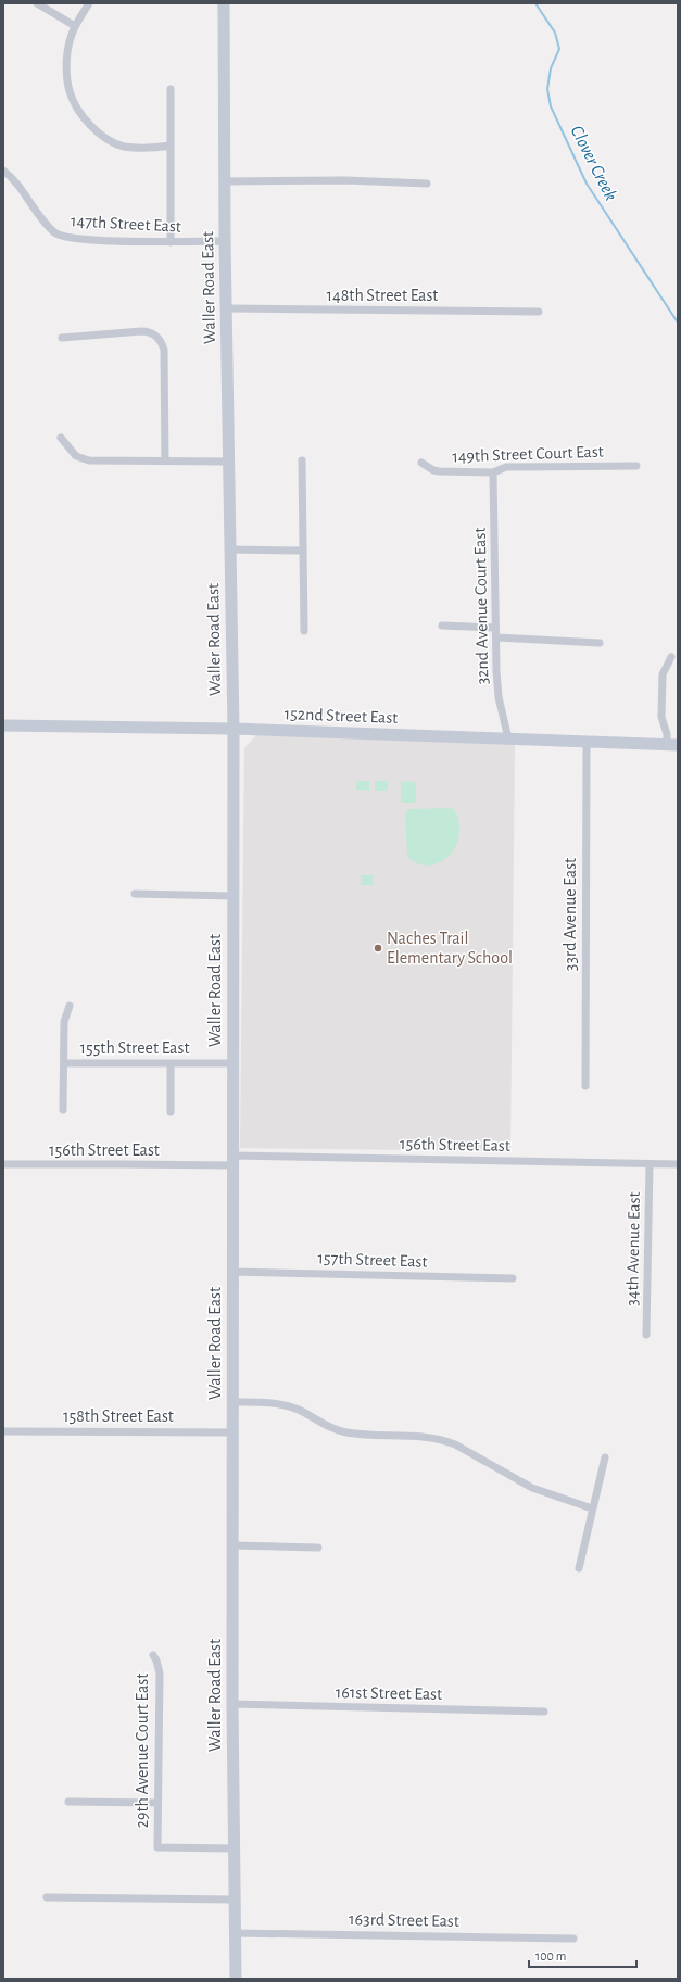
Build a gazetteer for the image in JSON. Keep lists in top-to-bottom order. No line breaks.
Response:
{"streets":{"street":["147th Street East","Waller Road East","148th Street East","149th Street Court East","32nd Avenue Court East","152nd Street East","33rd Avenue East","155th Street East","156th Street East","34th Avenue East","157th Street East","158th Street East","161st Street East","29th Avenue Court East","163rd Street East"]},"crossings":[["147th Street East","Waller Road East"],["Waller Road East","148th Street East"],["Waller Road East","152nd Street East"],["Waller Road East","155th Street East"],["Waller Road East","156th Street East"],["Waller Road East","157th Street East"],["Waller Road East","158th Street East"],["Waller Road East","161st Street East"],["Waller Road East","29th Avenue Court East"],["Waller Road East","163rd Street East"],["149th Street Court East","32nd Avenue Court East"],["32nd Avenue Court East","152nd Street East"],["152nd Street East","33rd Avenue East"],["156th Street East","34th Avenue East"]],"water":["Clover Creek"],"places":["Naches Trail Elementary School"],"scale_bar":"100 m"}
